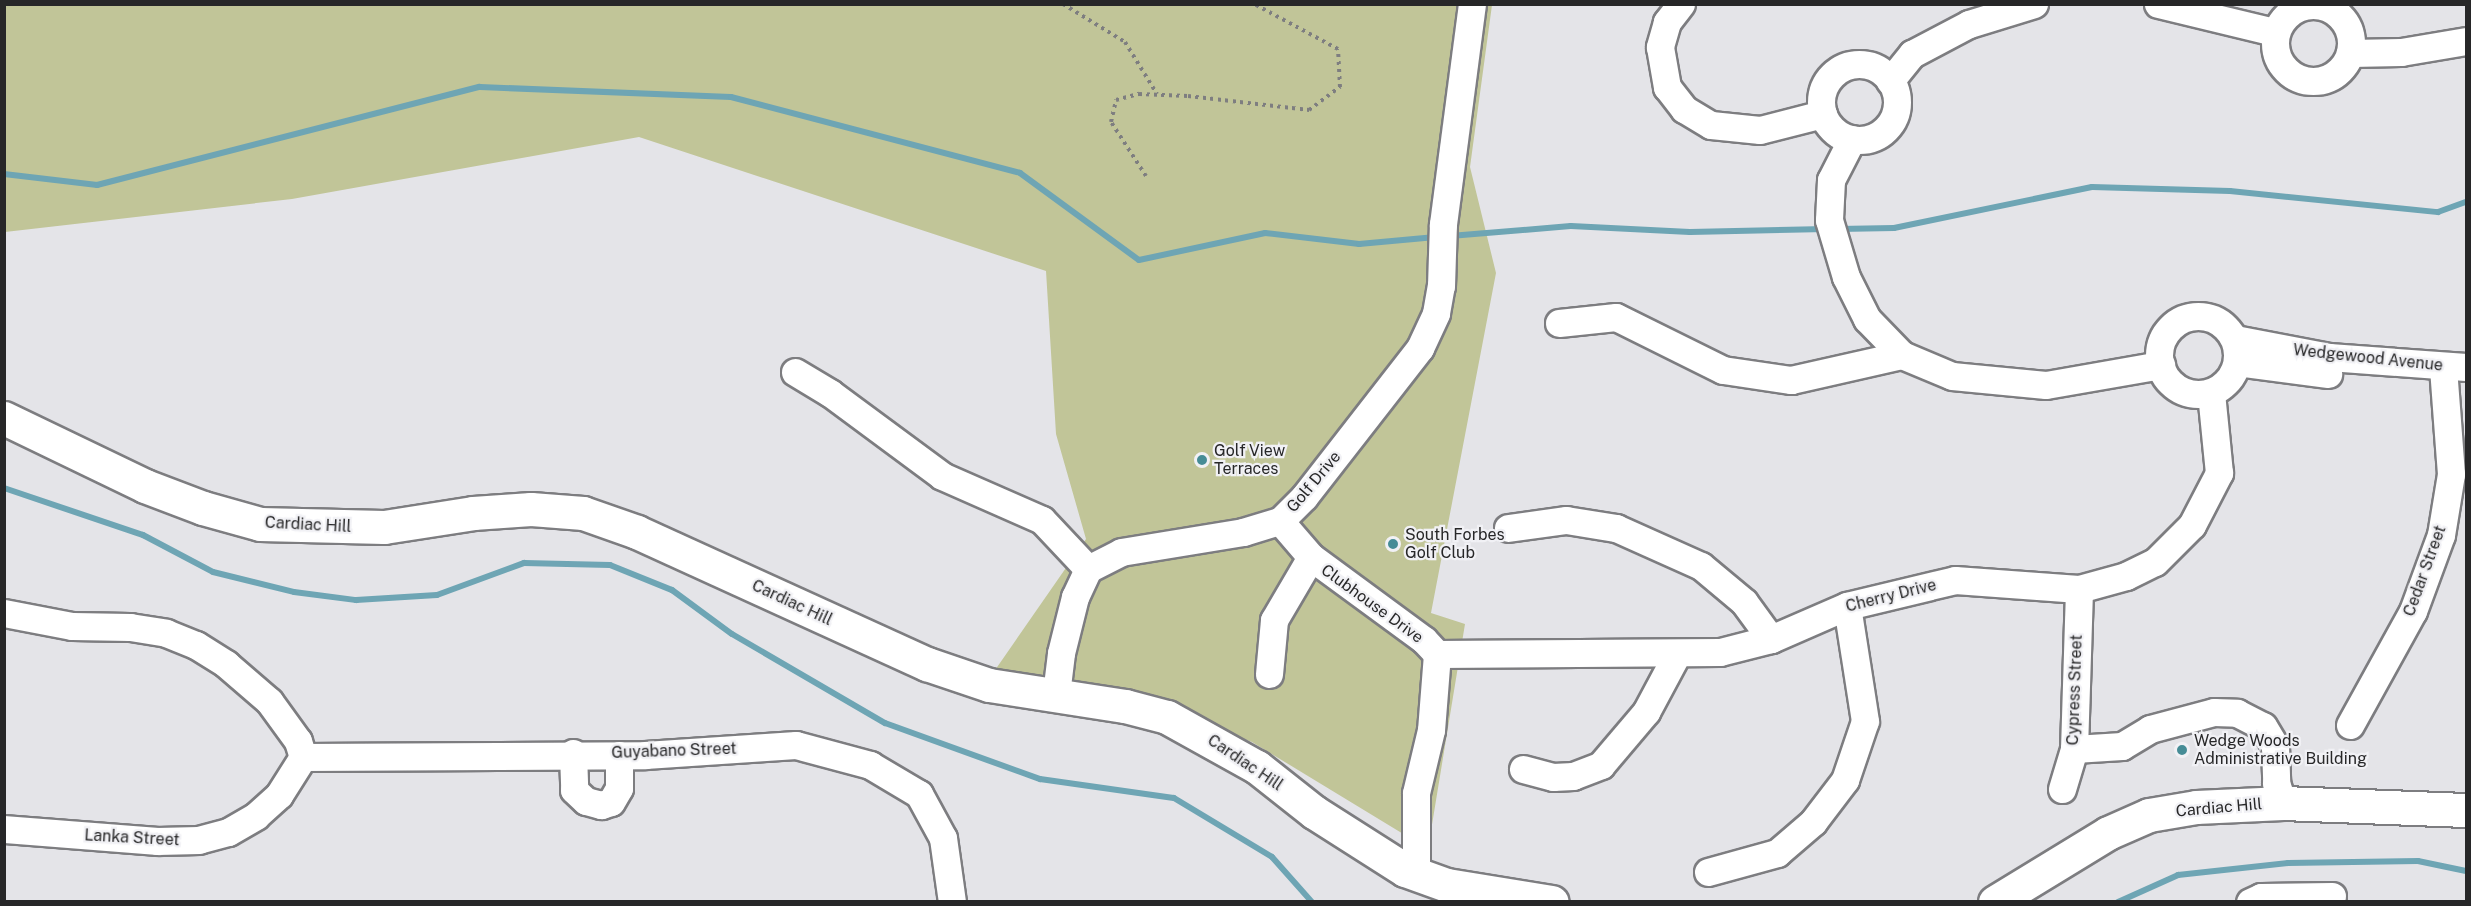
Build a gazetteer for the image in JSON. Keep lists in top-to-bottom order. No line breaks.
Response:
{"streets":{"main road":["Cardiac Hill"],"street":["Wedgewood Avenue","Golf Drive","Cedar Street","Cherry Drive","Clubhouse Drive","Cypress Street","Guyabano Street","Lanka Street"]},"crossings":[["Wedgewood Avenue","Cedar Street"],["Wedgewood Avenue","Cherry Drive"],["Golf Drive","Clubhouse Drive"],["Cardiac Hill","Clubhouse Drive"],["Cherry Drive","Clubhouse Drive"],["Cherry Drive","Cypress Street"],["Guyabano Street","Lanka Street"]],"places":["Golf View Terraces","South Forbes Golf Club","Wedge Woods Administrative Building"]}
